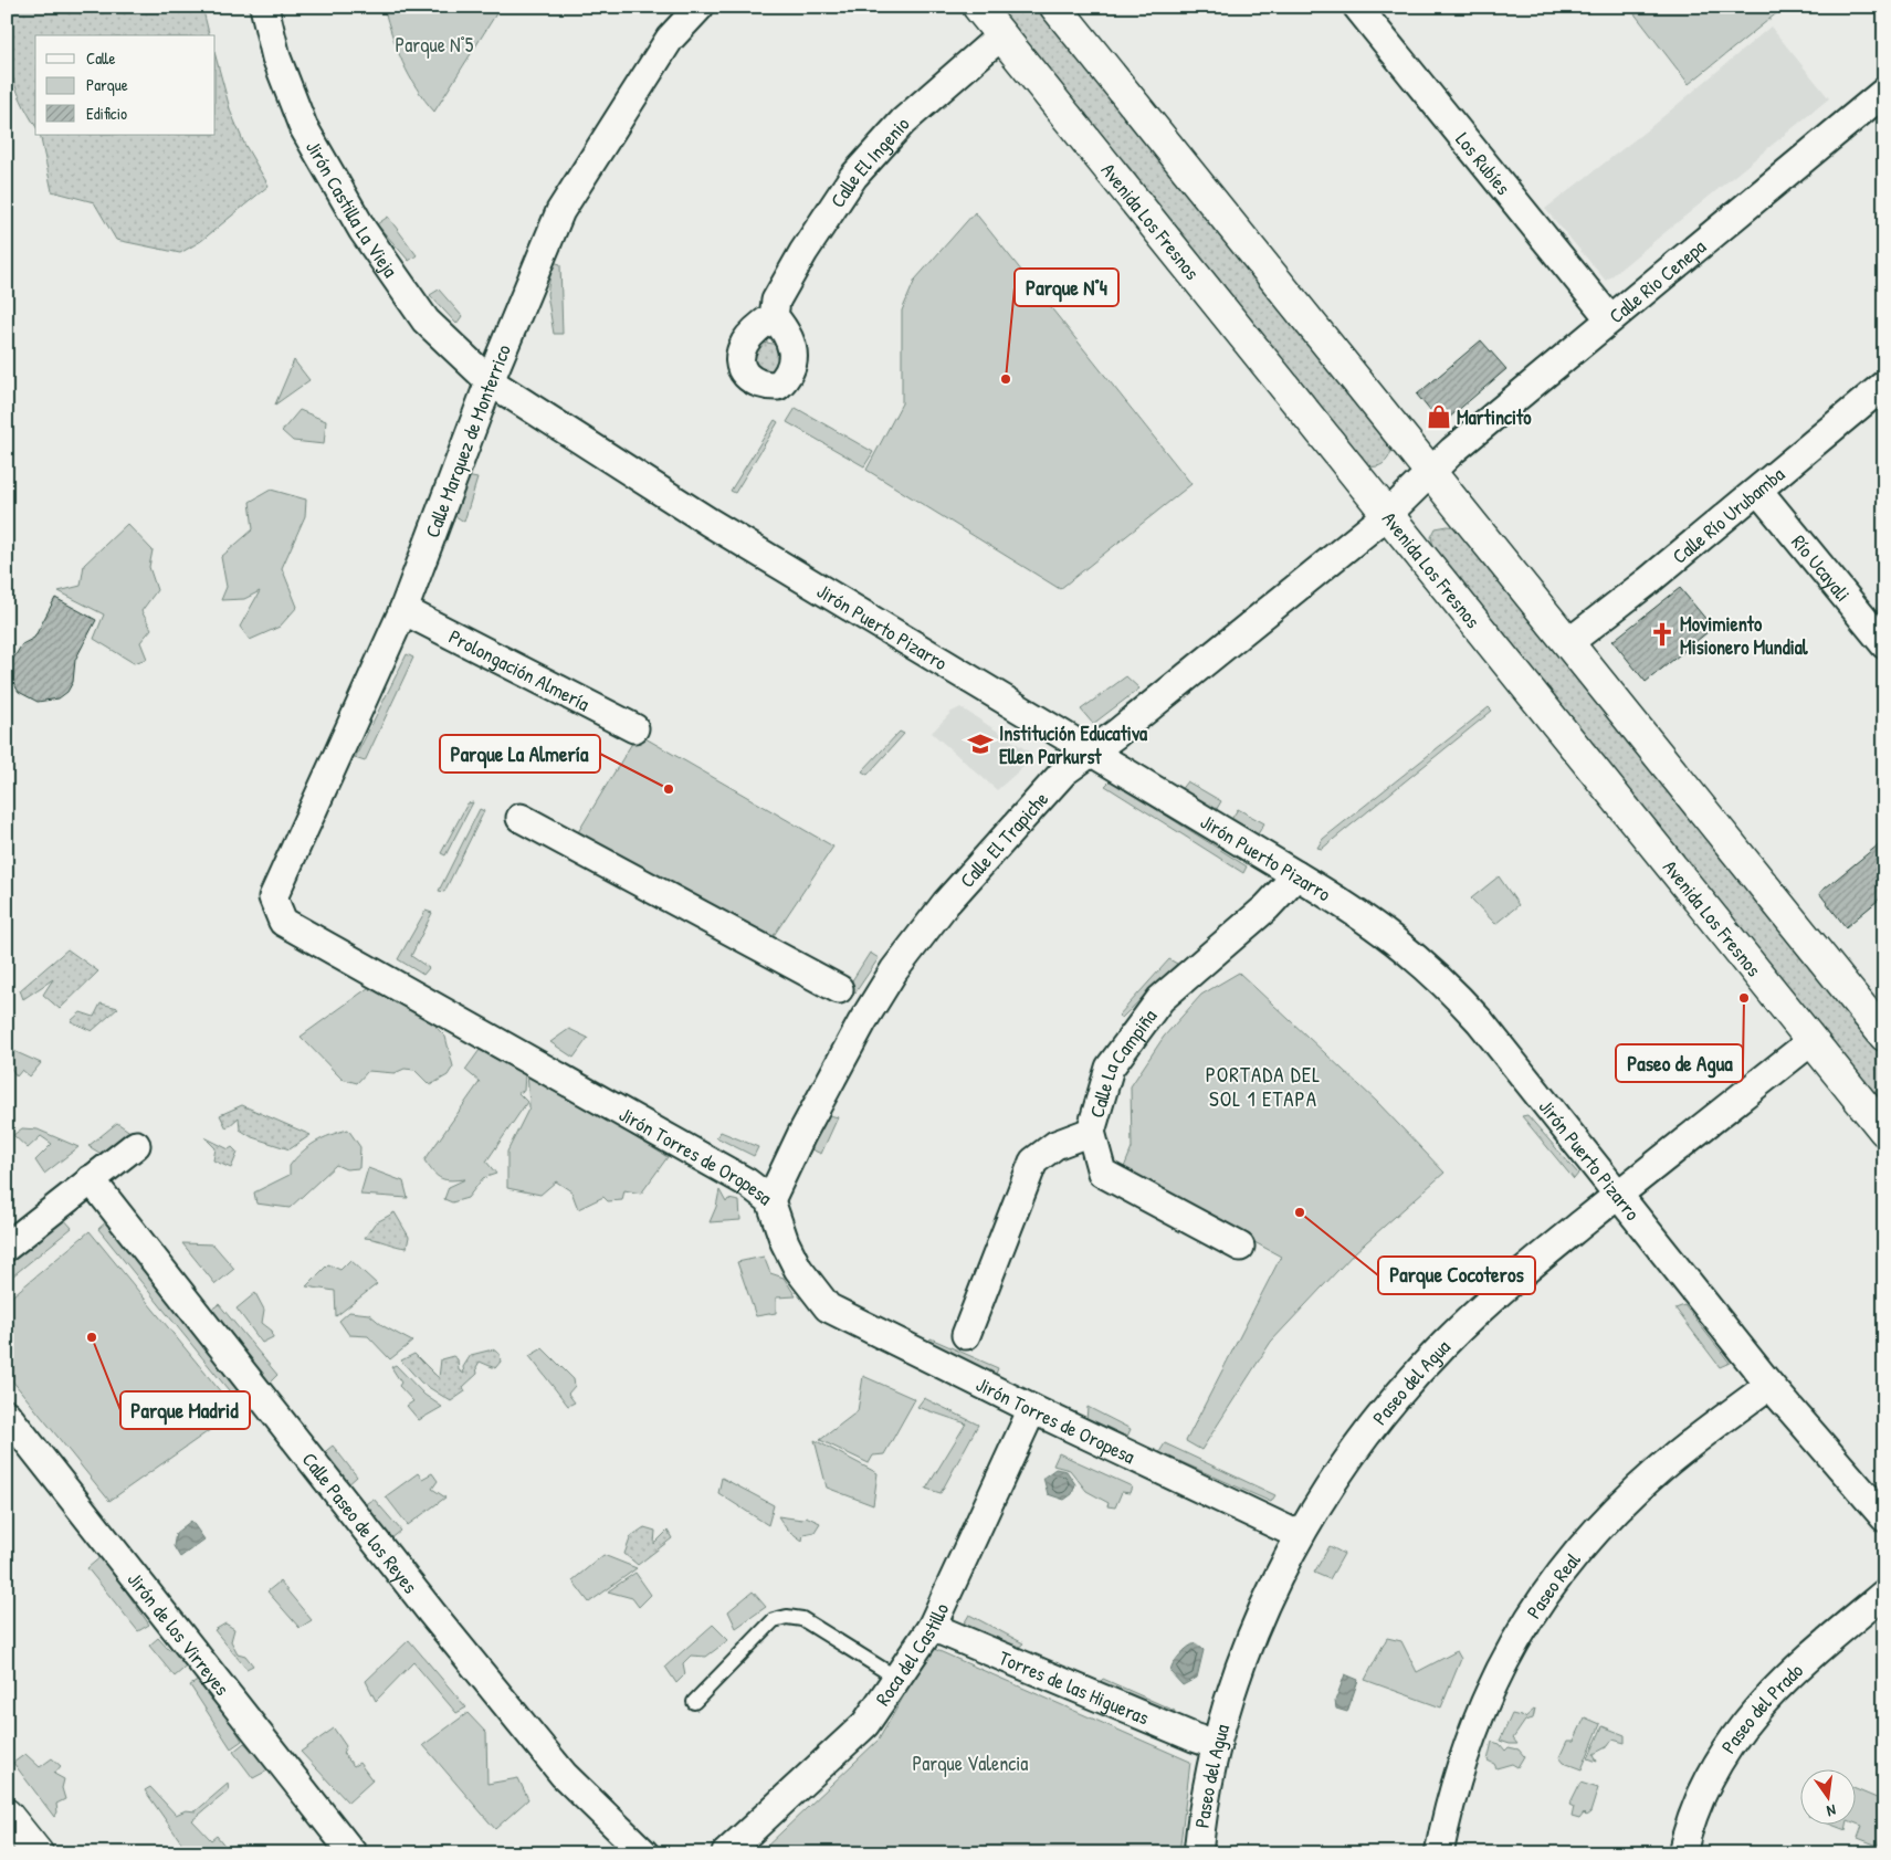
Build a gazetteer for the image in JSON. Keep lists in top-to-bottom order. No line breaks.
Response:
{"streets":{"main road":["Avenida Los Fresnos"],"street":["Calle El Ingenio","Los Rubíes","Jirón Castilla La Vieja","Calle Rio Cenepa","Calle Marquez de Monterrico","Calle Río Urubamba","Río Ucayali","Jirón Puerto Pizarro","Prolongación Almería","Calle El Trapiche","Calle La Campiña","Jirón Torres de Oropesa","Paseo del Agua","Calle Paseo de los Reyes","Paseo Real","Jirón de los Virreyes","Roca del Castillo","Torres de las Higueras","Paseo del Prado"]},"crossings":[["Calle El Ingenio","Avenida Los Fresnos"],["Los Rubíes","Calle Rio Cenepa"],["Jirón Castilla La Vieja","Calle Marquez de Monterrico"],["Jirón Castilla La Vieja","Jirón Puerto Pizarro"],["Avenida Los Fresnos","Calle El Trapiche"],["Avenida Los Fresnos","Paseo del Agua"],["Calle Rio Cenepa","Calle El Trapiche"],["Calle Marquez de Monterrico","Jirón Puerto Pizarro"],["Calle Marquez de Monterrico","Prolongación Almería"],["Calle Marquez de Monterrico","Jirón Torres de Oropesa"],["Calle Río Urubamba","Río Ucayali"],["Jirón Puerto Pizarro","Calle El Trapiche"],["Jirón Puerto Pizarro","Calle La Campiña"],["Jirón Puerto Pizarro","Paseo del Agua"],["Jirón Puerto Pizarro","Paseo Real"],["Calle El Trapiche","Jirón Torres de Oropesa"],["Jirón Torres de Oropesa","Paseo del Agua"],["Jirón Torres de Oropesa","Roca del Castillo"],["Paseo del Agua","Torres de las Higueras"],["Roca del Castillo","Torres de las Higueras"]],"districts":["PORTADA DEL SOL 1 ETAPA"],"parks":["Parque N°5","Parque Valencia"],"places":{"other":["Parque N°4","Parque La Almería","Paseo de Agua","Parque Cocoteros","Parque Madrid"],"shop":["Martincito"],"church":["Movimiento Misionero Mundial"],"school or university":["Institución Educativa Ellen Parkurst"]},"legend":["Calle","Parque","Edificio"],"north":"bottom"}
